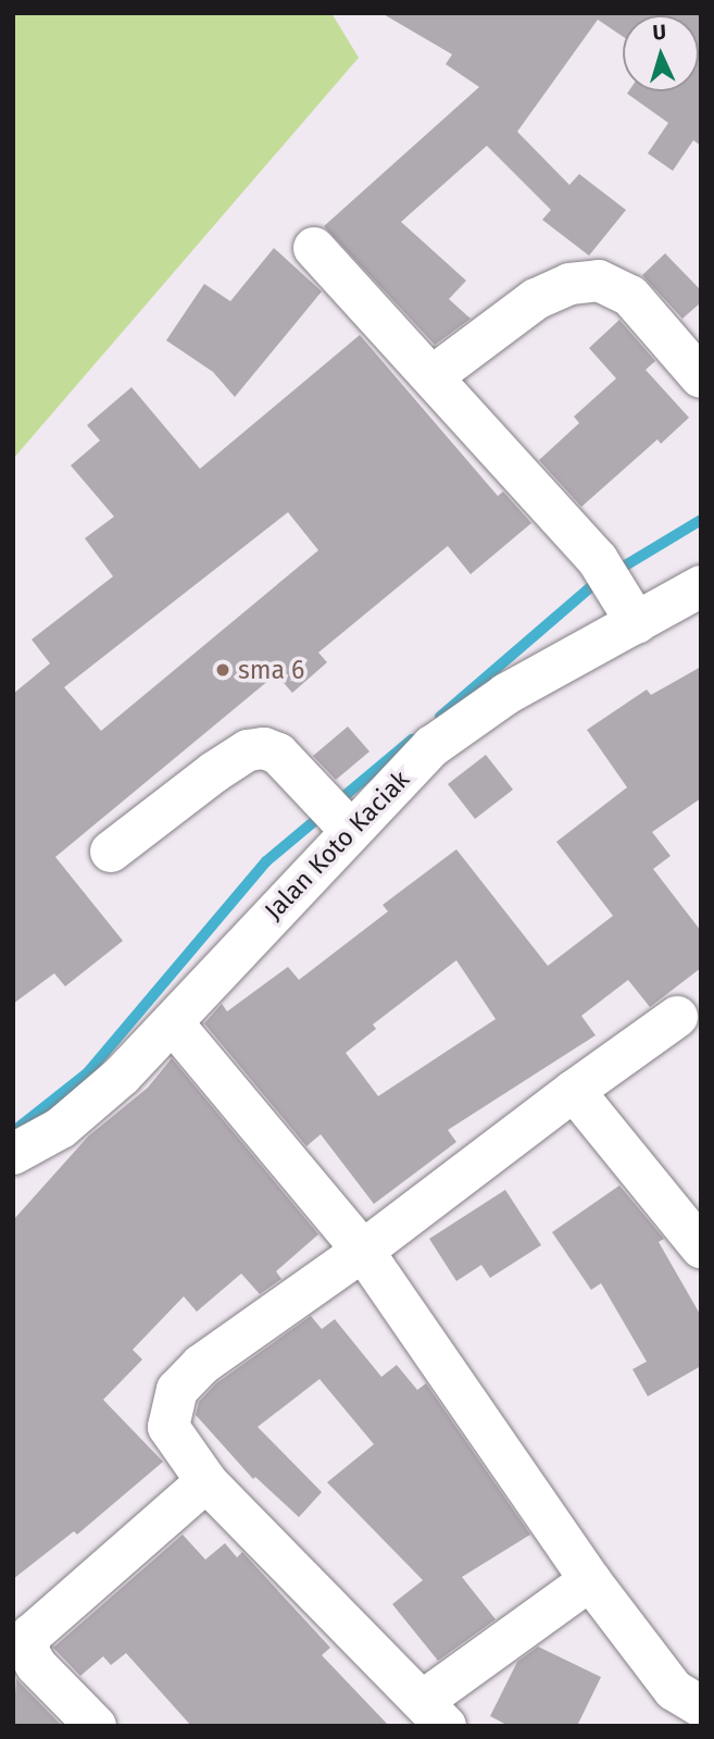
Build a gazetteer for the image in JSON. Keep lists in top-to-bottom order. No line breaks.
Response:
{"streets":{"street":["Jalan Koto Kaciak"]},"places":["sma 6"],"north":"top"}
